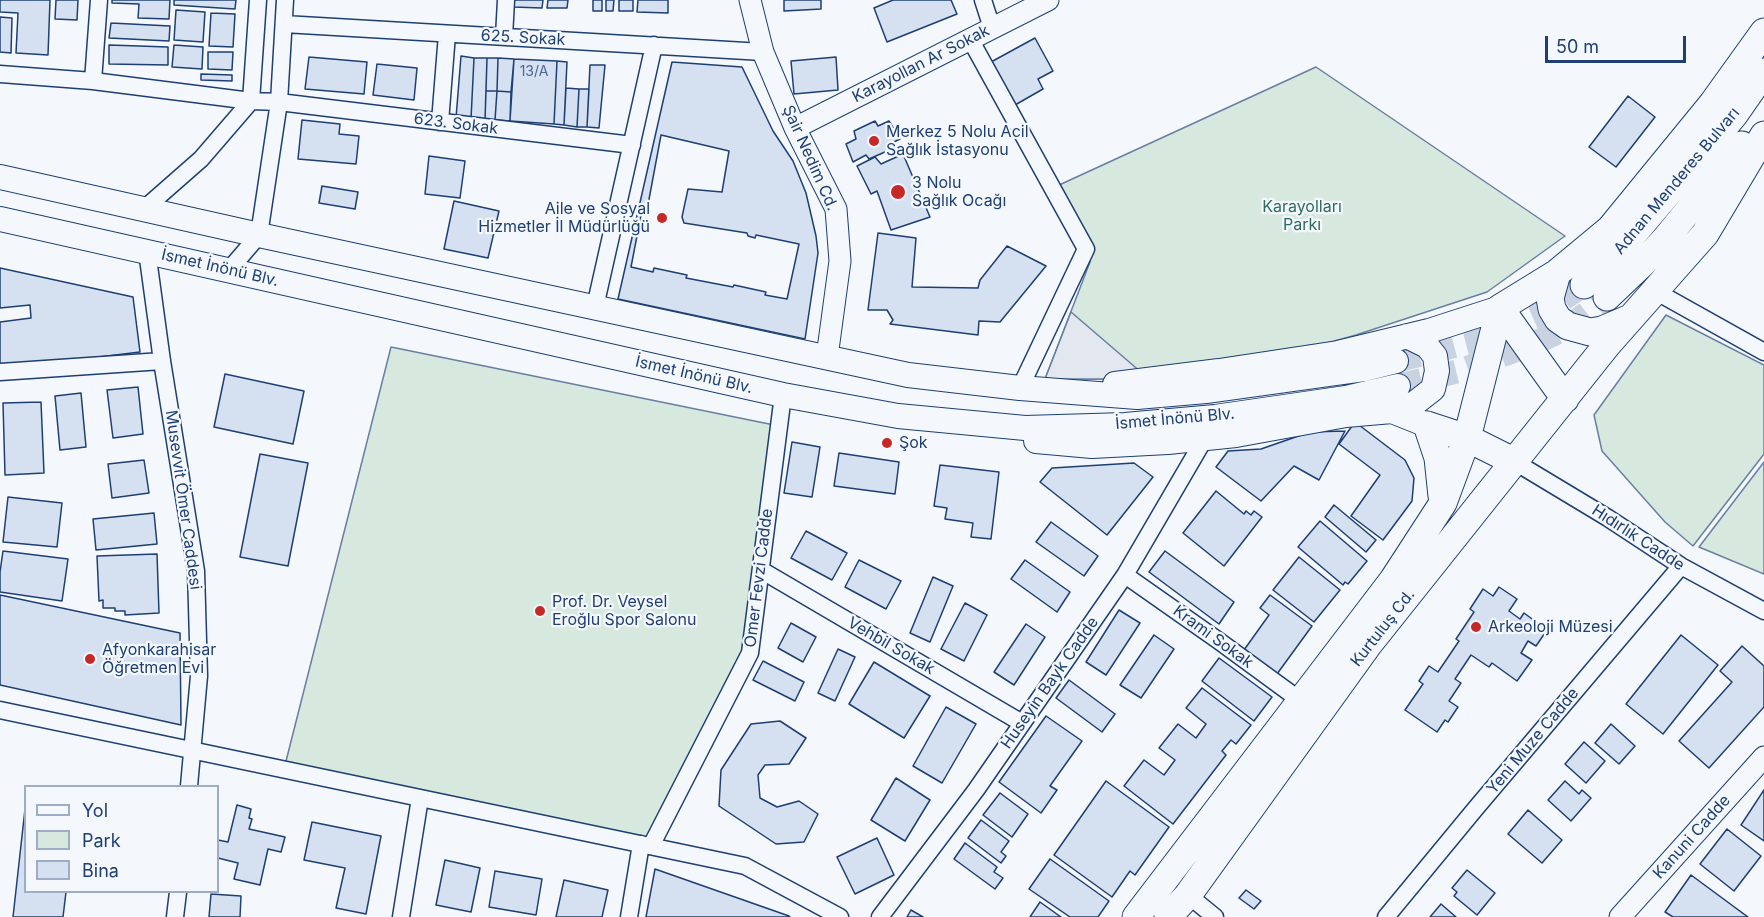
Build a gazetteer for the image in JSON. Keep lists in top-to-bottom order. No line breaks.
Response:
{"streets":{"main road":["Adnan Menderes Bulvarı","İsmet İnönü Blv.","Kurtuluş Cd."],"street":["625. Sokak","Karayollan Ar Sokak","623. Sokak","Şair Nedim Cd.","Musevvit Ömer Caddesi","Hıdırlık Cadde","Omer Fevzi Cadde","Krami Sokak","Vehbil Sokak","Huseyin Bayk Cadde","Yeni Muze Cadde","Kanuni Cadde"]},"crossings":[["625. Sokak","Şair Nedim Cd."],["Karayollan Ar Sokak","Şair Nedim Cd."],["Şair Nedim Cd.","İsmet İnönü Blv."],["İsmet İnönü Blv.","Musevvit Ömer Caddesi"],["İsmet İnönü Blv.","Omer Fevzi Cadde"],["Hıdırlık Cadde","Kurtuluş Cd."],["Hıdırlık Cadde","Yeni Muze Cadde"],["Omer Fevzi Cadde","Vehbil Sokak"],["Kurtuluş Cd.","Krami Sokak"],["Krami Sokak","Huseyin Bayk Cadde"],["Vehbil Sokak","Huseyin Bayk Cadde"]],"parks":["Karayolları Parkı"],"places":["Merkez 5 Nolu Acil Sağlık İstasyonu","3 Nolu Sağlık Ocağı","Aile ve Sosyal Hizmetler İl Müdürlüğü","Şok","Prof. Dr. Veysel Eroğlu Spor Salonu","Arkeoloji Müzesi","Afyonkarahisar Öğretmen Evi"],"house_numbers":["13/A"],"legend":["Yol","Park","Bina"],"scale_bar":"50 m"}
